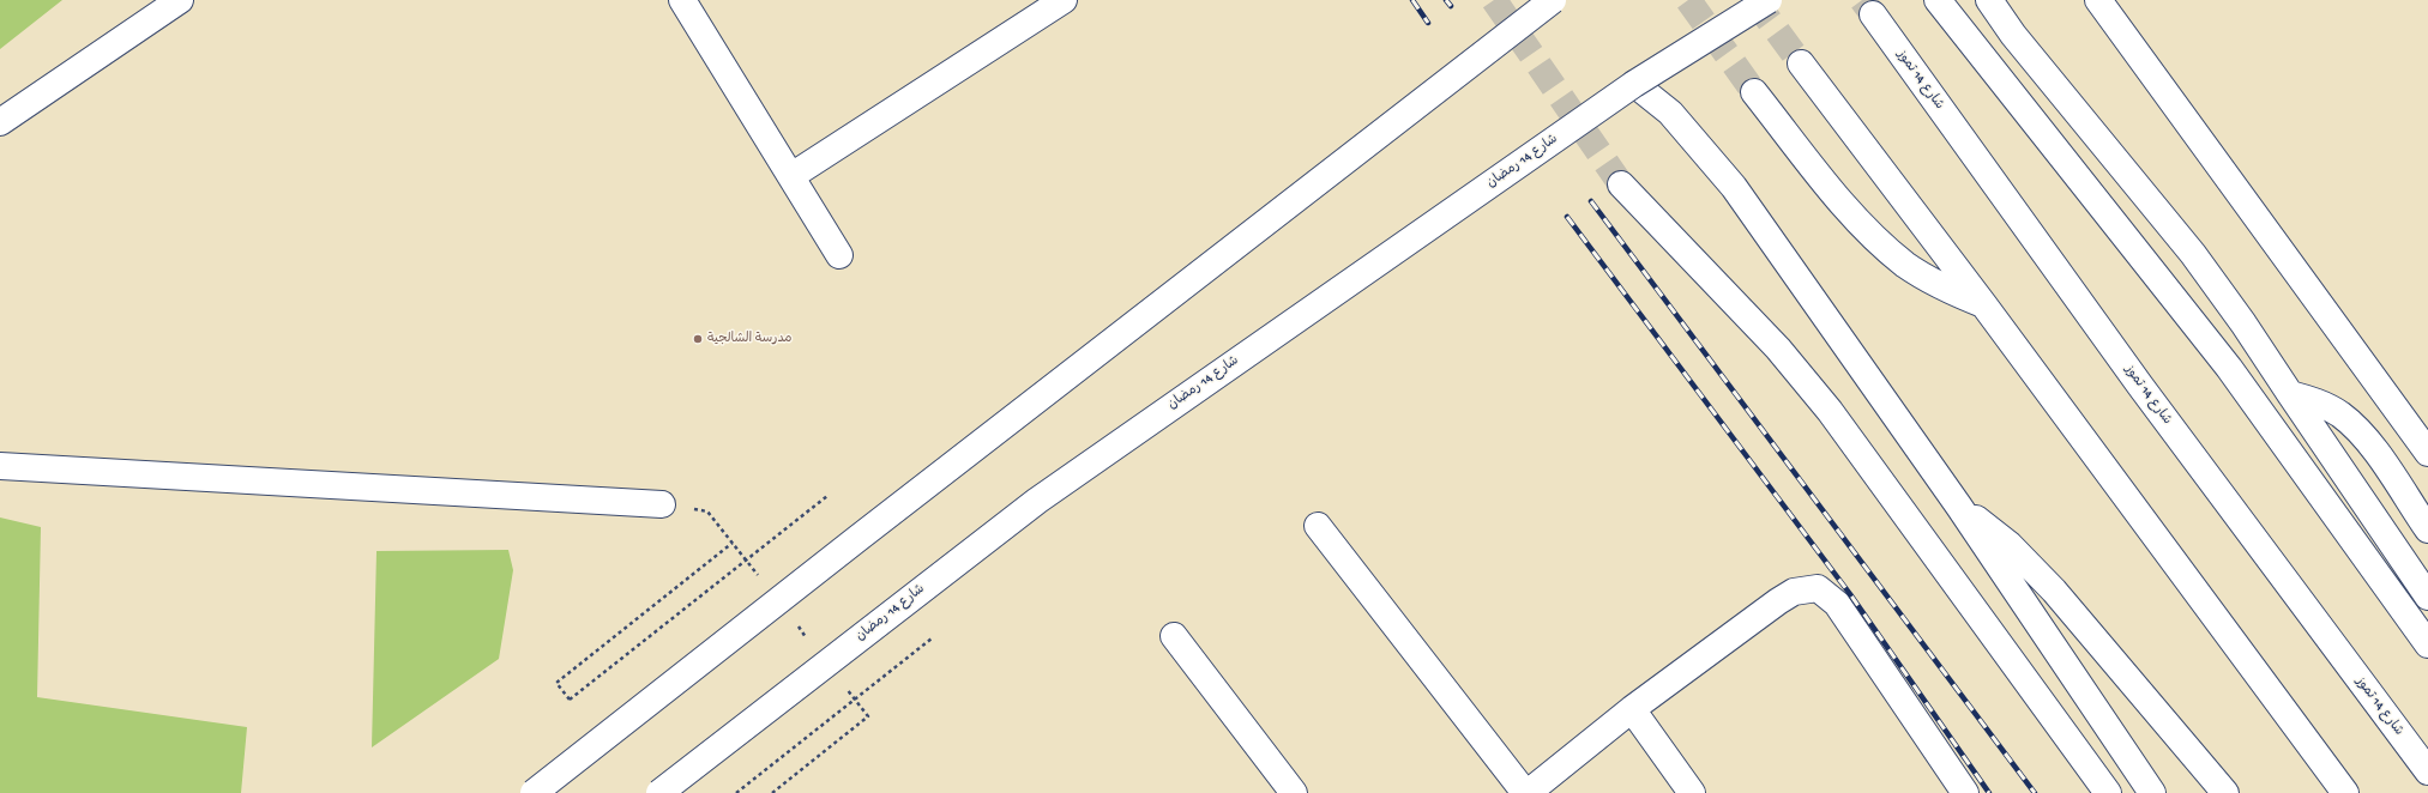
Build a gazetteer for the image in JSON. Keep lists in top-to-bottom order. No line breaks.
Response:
{"streets":{"main road":["شارع 14 تموز","شارع 14 رمضان"]},"places":["مدرسة الشالجية"]}
